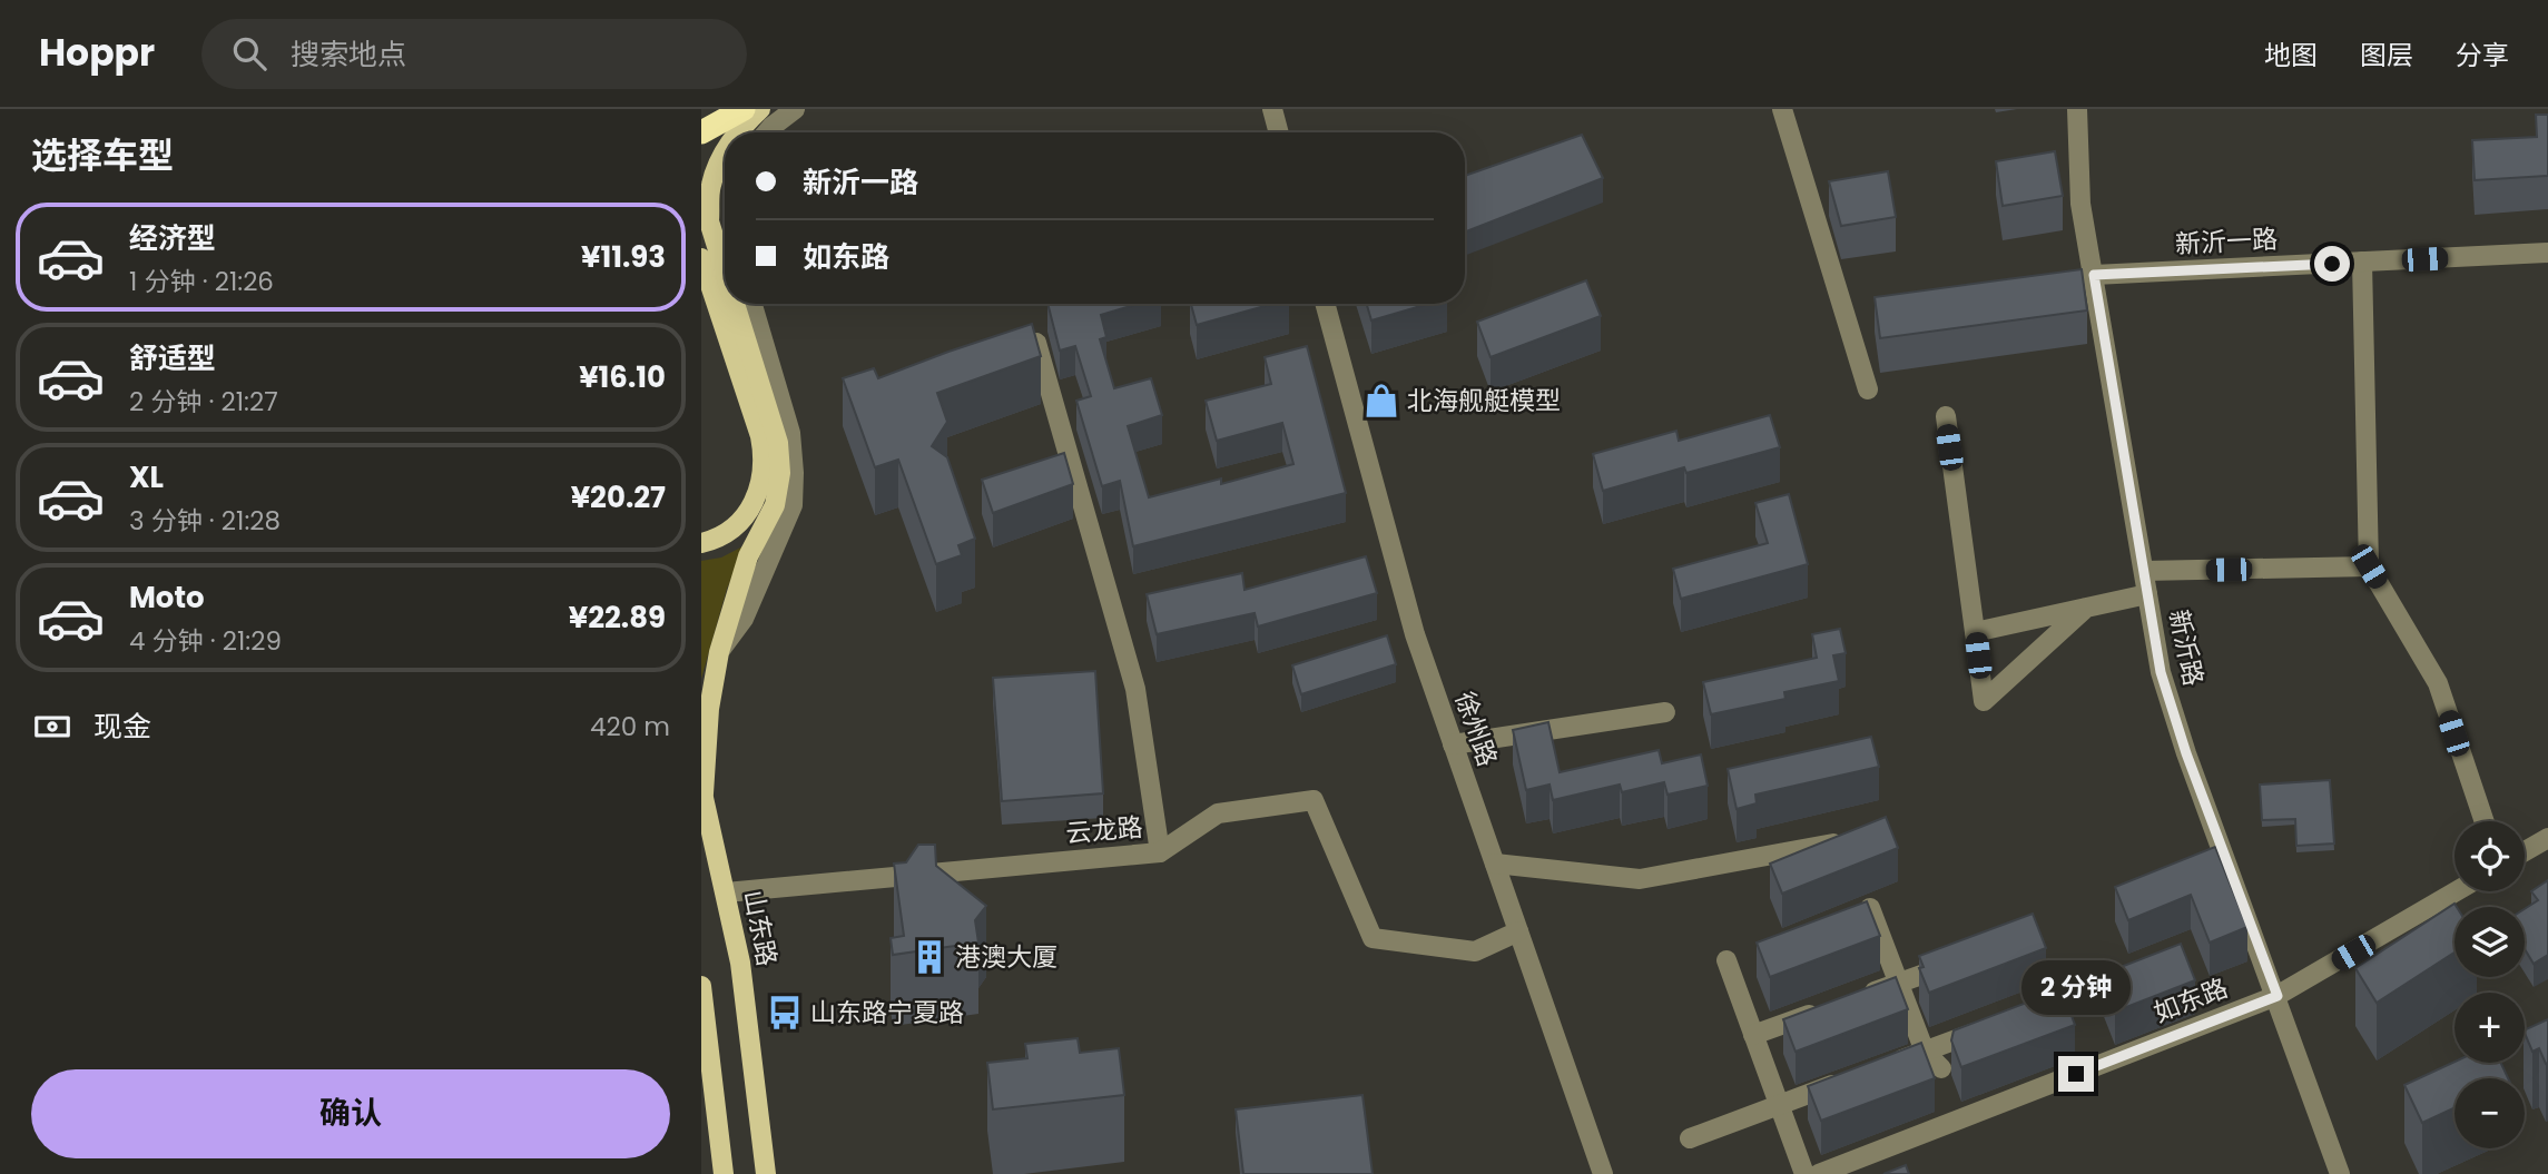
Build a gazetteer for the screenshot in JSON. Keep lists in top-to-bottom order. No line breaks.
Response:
{"streets":{"main road":["山东路"],"street":["新沂一路","新沂路","徐州路","云龙路","如东路"]},"crossings":[["新沂一路","新沂路"],["新沂路","如东路"],["徐州路","云龙路"],["云龙路","山东路"]],"places":{"shop":["北海舰艇模型"],"building":["港澳大厦"],"bus stop":["山东路宁夏路"]},"page":{"header":"Hoppr","search":"搜索地点","nav":["地图","图层","分享"],"heading":"选择车型","banner":["新沂一路","如东路"],"list":[{"name":"经济型","note":"1 分钟 · 21:26","value":"¥11.93"},{"name":"舒适型","note":"2 分钟 · 21:27","value":"¥16.10"},{"name":"XL","note":"3 分钟 · 21:28","value":"¥20.27"},{"name":"Moto","note":"4 分钟 · 21:29","value":"¥22.89"}],"pay":["现金","420 m"],"map_buttons":["+","−"],"bubble":"2 分钟","buttons":"确认"}}
